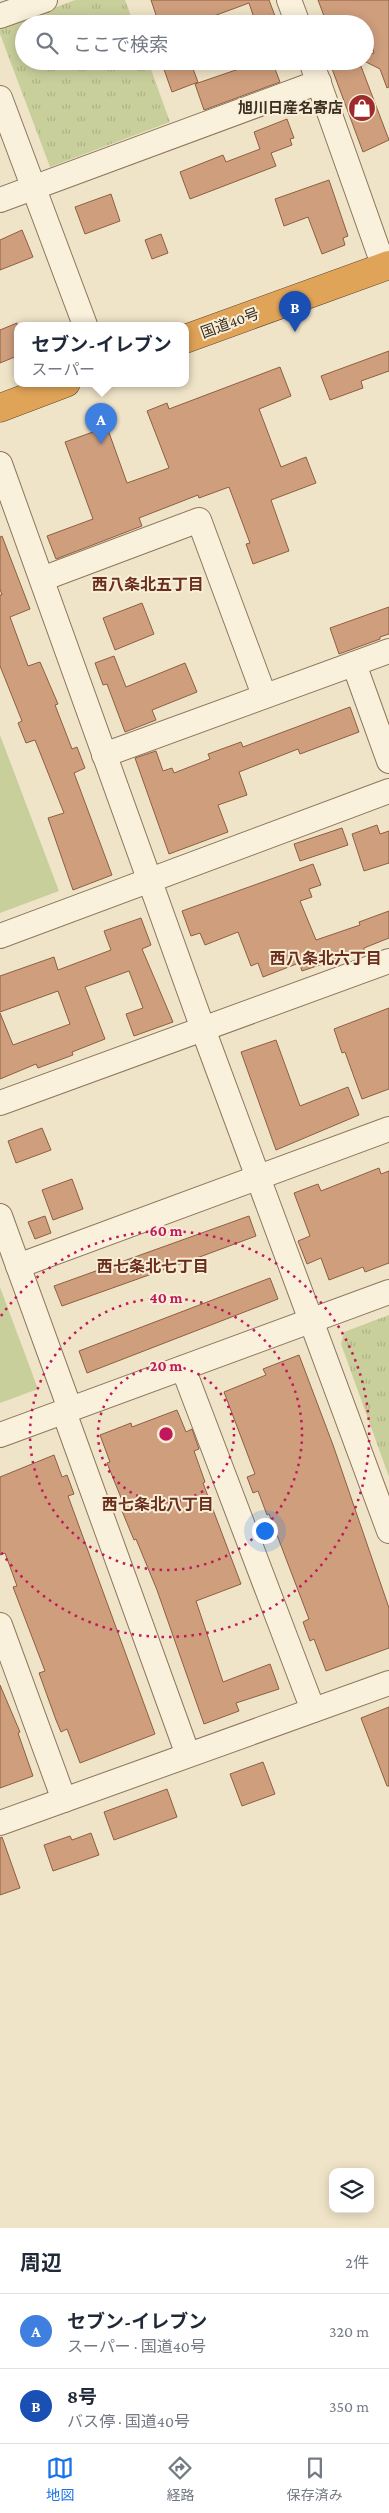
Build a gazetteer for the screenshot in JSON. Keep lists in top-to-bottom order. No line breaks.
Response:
{"streets":{"highway":["国道40号"]},"districts":["西八条北五丁目","西八条北六丁目","西七条北七丁目","西七条北八丁目"],"places":{"shop":["旭川日産名寄店"]},"page":{"search":"ここで検索","pins":["B","A"],"popup":["セブン-イレブン","スーパー"],"heading":["周辺","2件"],"list":[{"mark":"A","name":"セブン-イレブン","note":"スーパー · 国道40号","value":"320 m"},{"mark":"B","name":"8号","note":"バス停 · 国道40号","value":"350 m"}],"nav":["地図","経路","保存済み"]},"rings":["60 m","40 m","20 m"]}
